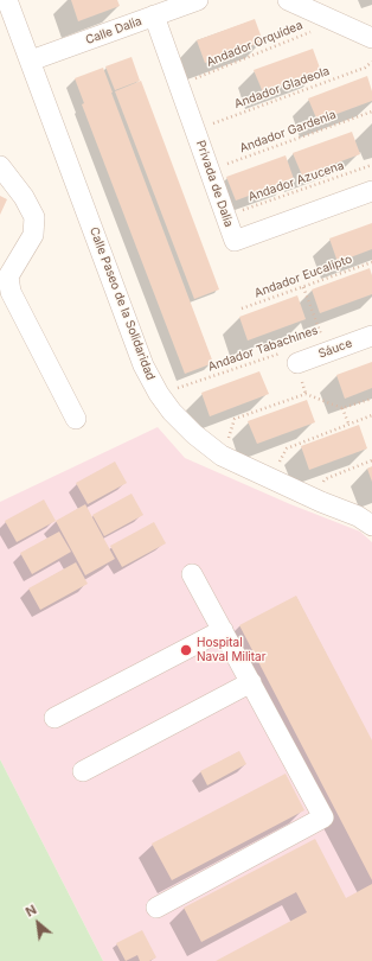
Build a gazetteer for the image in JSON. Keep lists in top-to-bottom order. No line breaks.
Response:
{"streets":{"street":["Calle Dalia","Privada de Dalia","Calle Paseo de la Solidaridad","Sáuce"],"path":["Andador Orquídea","Andador Gladeola","Andador Gardenia","Andador Azucena","Andador Eucalipto","Andador Tabachines"]},"crossings":[["Calle Dalia","Privada de Dalia"],["Calle Dalia","Calle Paseo de la Solidaridad"],["Andador Orquídea","Privada de Dalia"],["Andador Gladeola","Privada de Dalia"],["Andador Gardenia","Privada de Dalia"],["Andador Azucena","Privada de Dalia"],["Calle Paseo de la Solidaridad","Andador Tabachines"],["Andador Tabachines","Sáuce"]],"places":["Hospital Naval Militar"],"north":"top left"}
